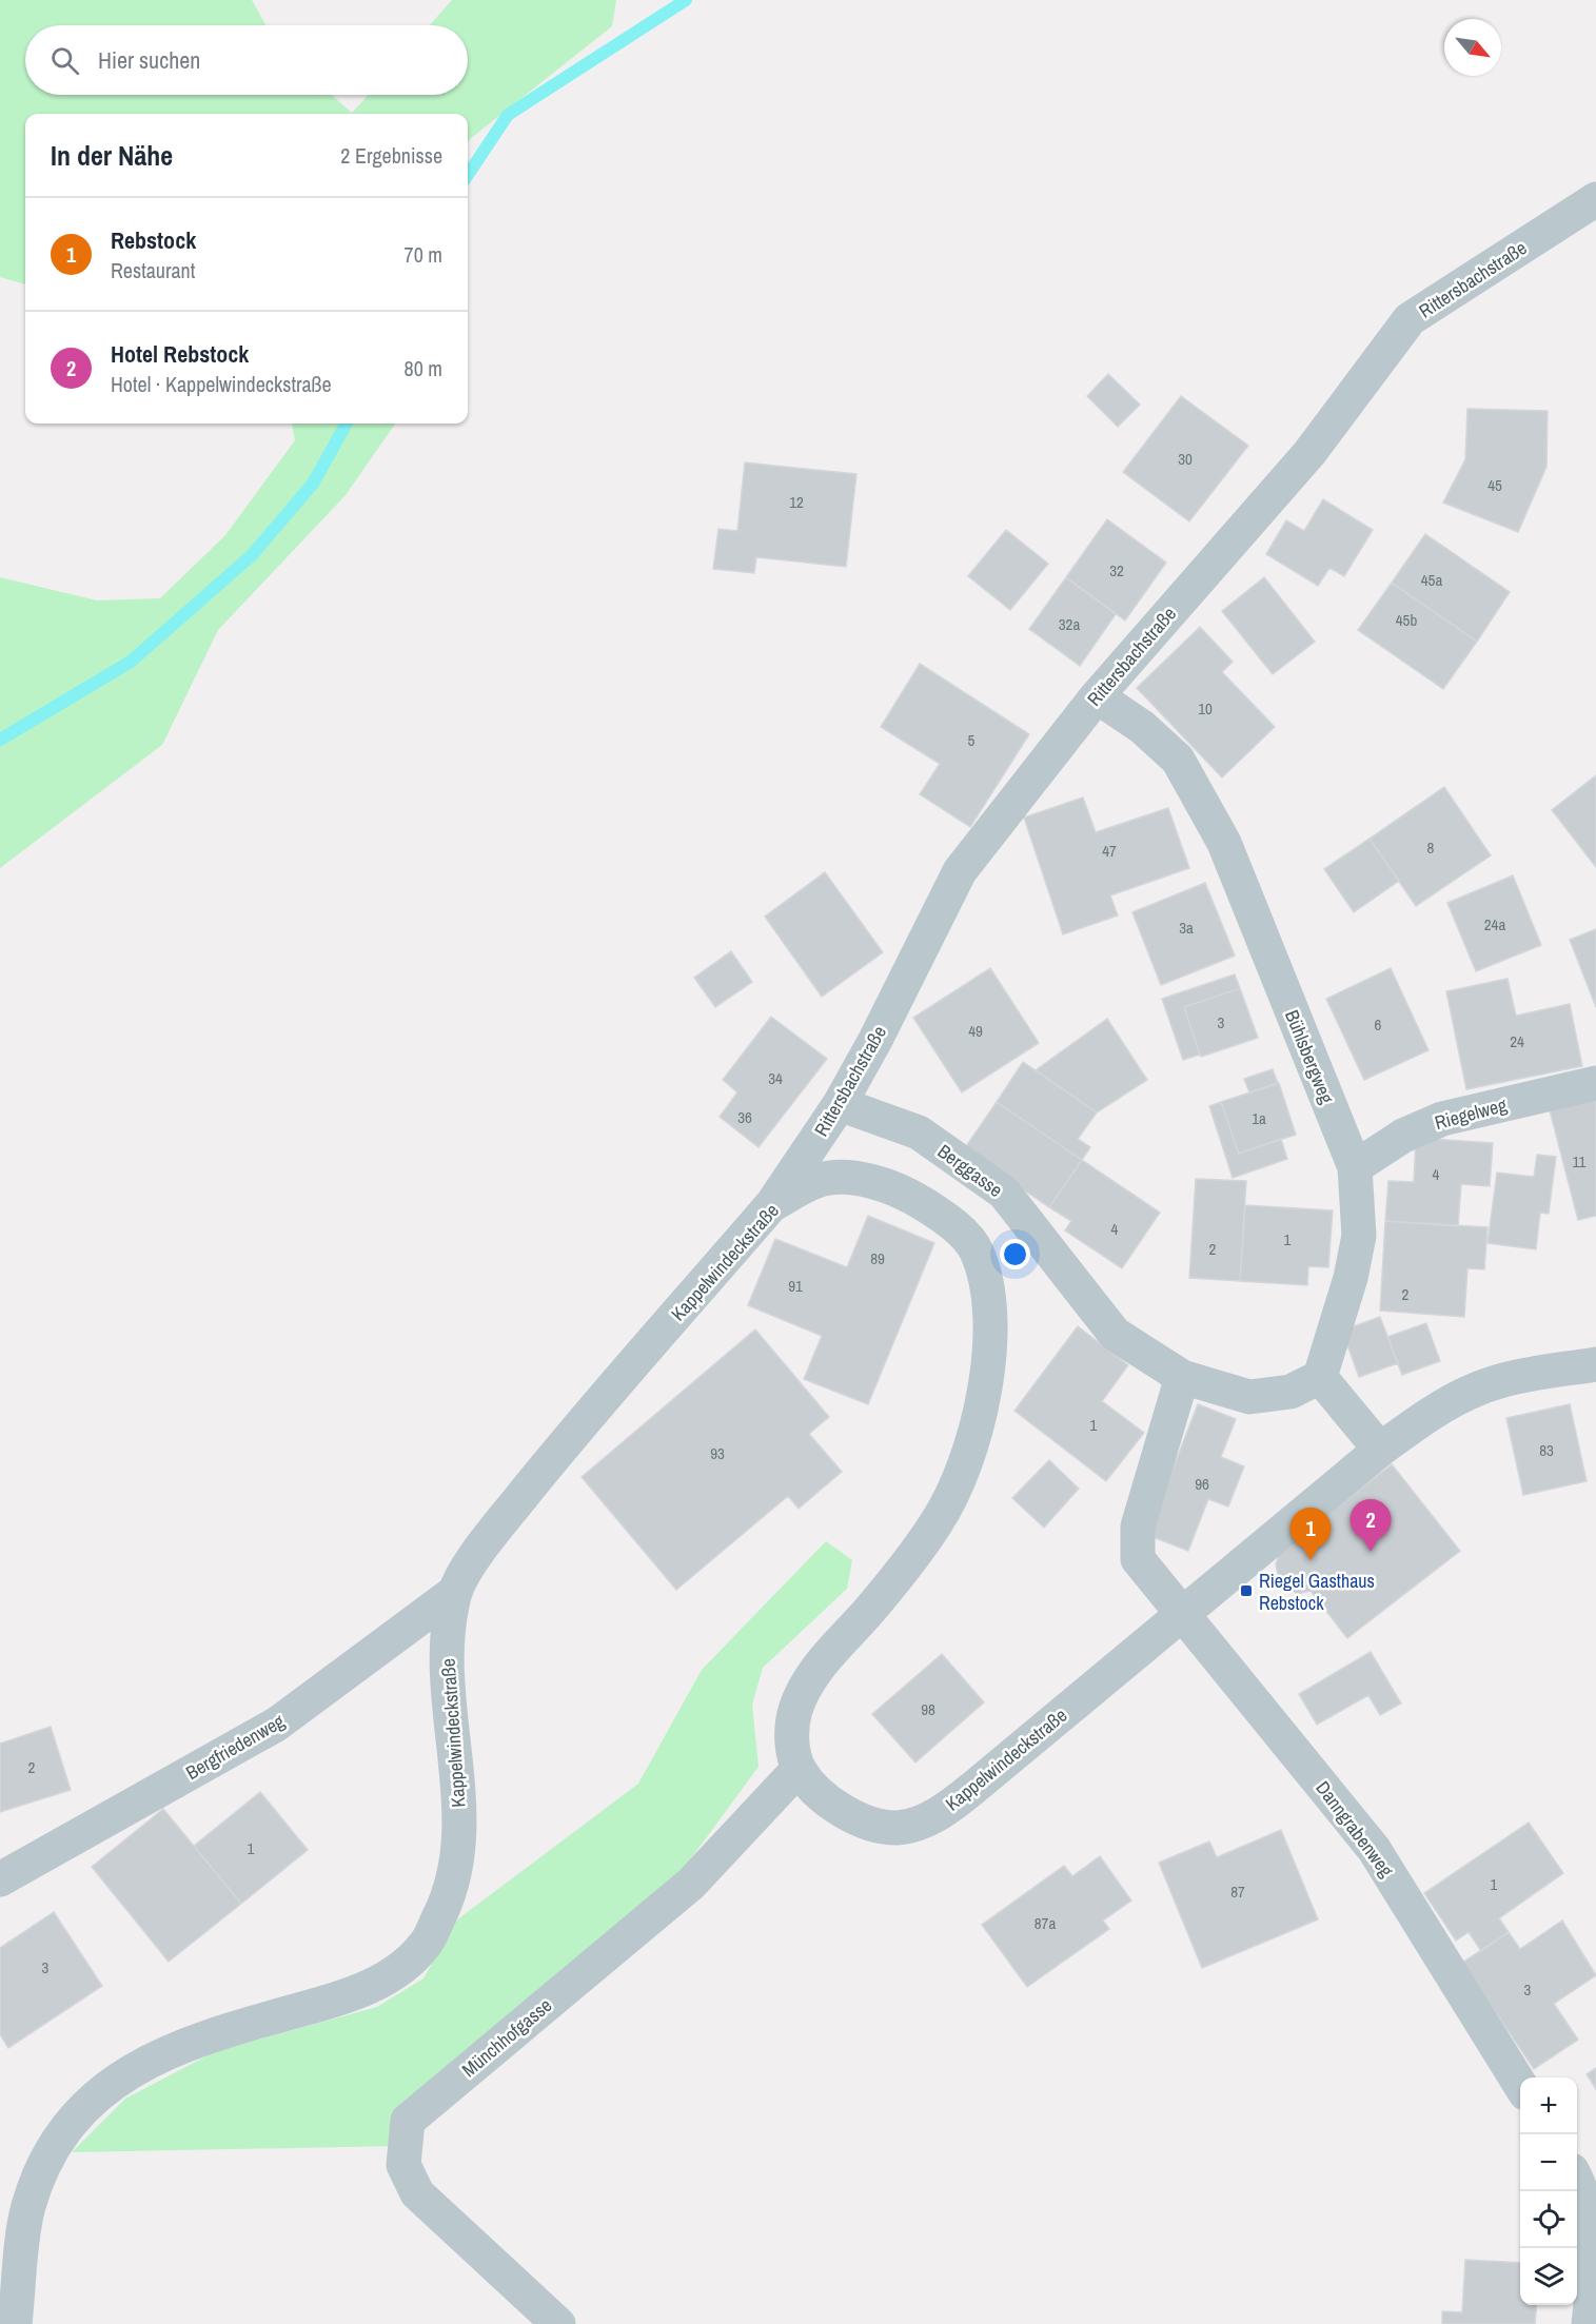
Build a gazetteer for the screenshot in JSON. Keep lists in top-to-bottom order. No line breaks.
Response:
{"streets":{"street":["Rittersbachstraße","Bühlsbergweg","Riegelweg","Berggasse","Kappelwindeckstraße","Bergfriedenweg","Danngrabenweg","Münchhofgasse"]},"crossings":[["Rittersbachstraße","Bühlsbergweg"],["Rittersbachstraße","Berggasse"],["Rittersbachstraße","Kappelwindeckstraße"],["Bühlsbergweg","Riegelweg"],["Bühlsbergweg","Berggasse"],["Kappelwindeckstraße","Bergfriedenweg"],["Kappelwindeckstraße","Danngrabenweg"],["Kappelwindeckstraße","Münchhofgasse"]],"places":{"transit":["Riegel Gasthaus Rebstock"]},"house_numbers":["30","45","12","32","45a","45b","32a","10","5","8","47","24a","3a","3","6","49","24","34","36","1a","11","4","4","1","2","89","91","2","1","83","93","96","98","2","1","1","87","87a","3","3"],"north":"bottom right","page":{"search":"Hier suchen","heading":["In der Nähe","2 Ergebnisse"],"list":[{"mark":"1","name":"Rebstock","note":"Restaurant","value":"70 m"},{"mark":"2","name":"Hotel Rebstock","note":"Hotel · Kappelwindeckstraße","value":"80 m"}],"pins":["2","1"],"map_buttons":["+","−"]}}
